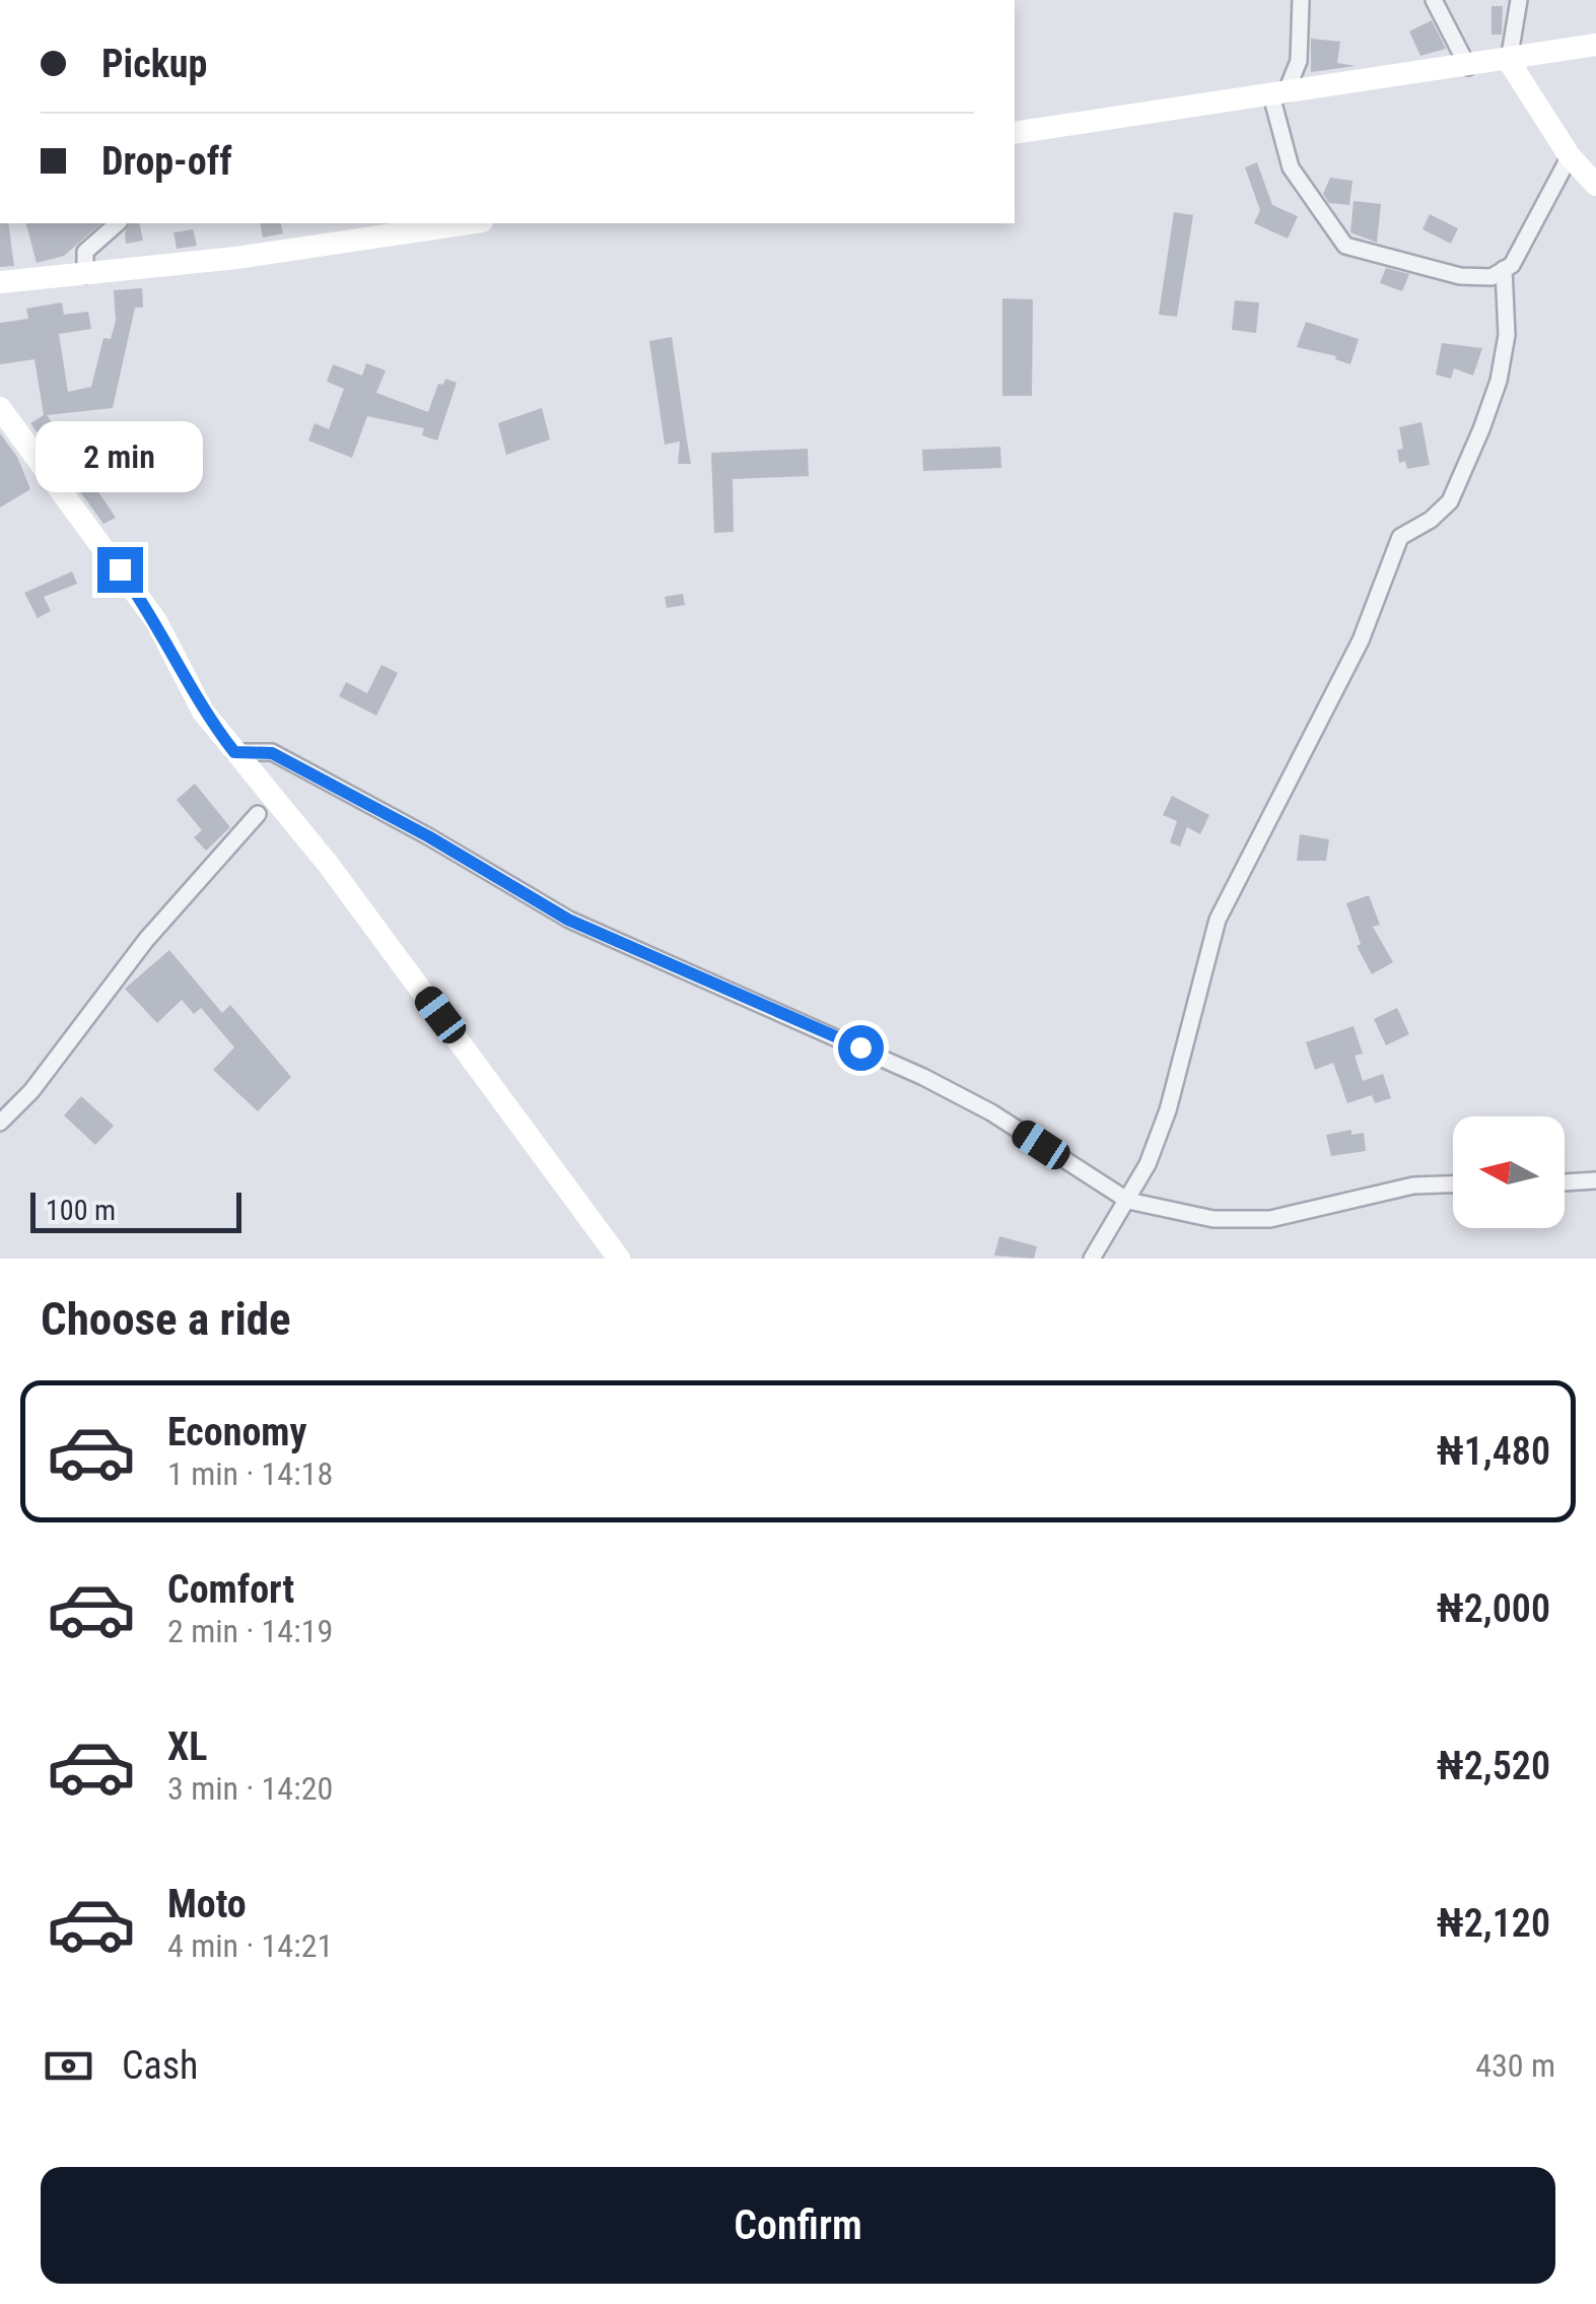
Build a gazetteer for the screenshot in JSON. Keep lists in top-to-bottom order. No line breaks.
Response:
{"scale_bar":"100 m","north":"left","page":{"banner":["Pickup","Drop-off"],"bubble":"2 min","scale":"100 m","heading":"Choose a ride","list":[{"name":"Economy","note":"1 min · 14:18","value":"₦1,480"},{"name":"Comfort","note":"2 min · 14:19","value":"₦2,000"},{"name":"XL","note":"3 min · 14:20","value":"₦2,520"},{"name":"Moto","note":"4 min · 14:21","value":"₦2,120"}],"pay":["Cash","430 m"],"buttons":"Confirm"}}
